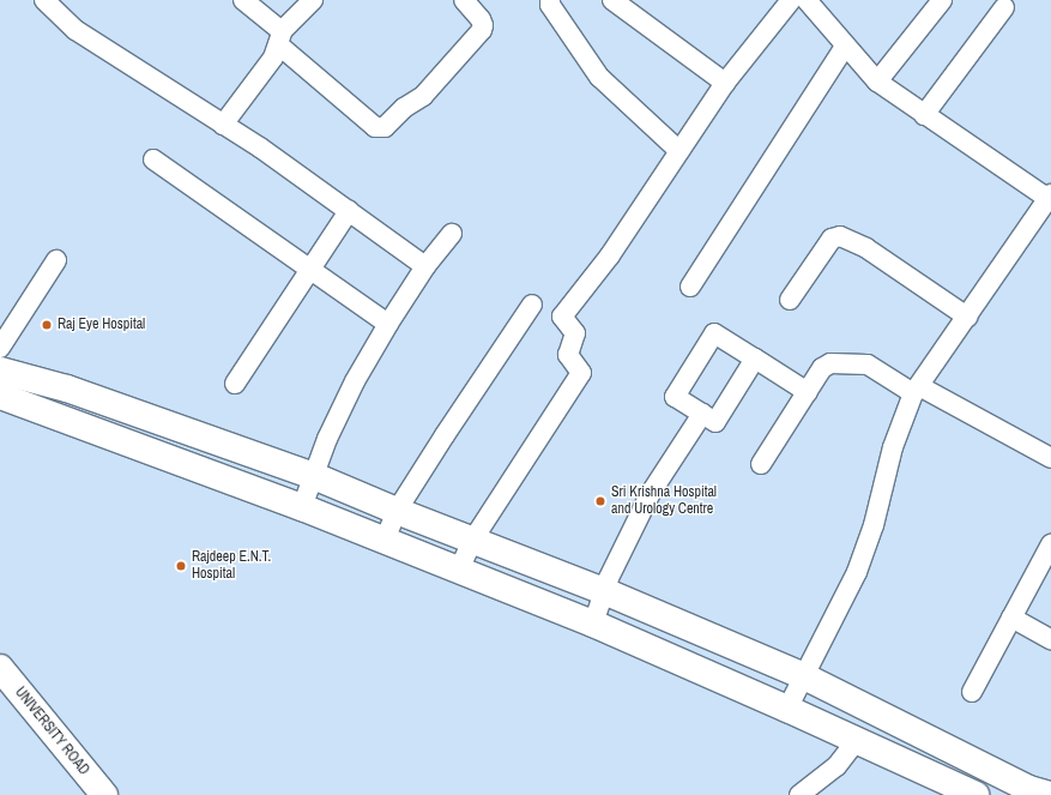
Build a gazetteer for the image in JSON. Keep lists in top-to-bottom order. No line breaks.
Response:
{"streets":{"main road":["UNIVERSITY ROAD"]},"places":["Raj Eye Hospital","Sri Krishna Hospital and Urology Centre","Rajdeep E.N.T. Hospital"]}
